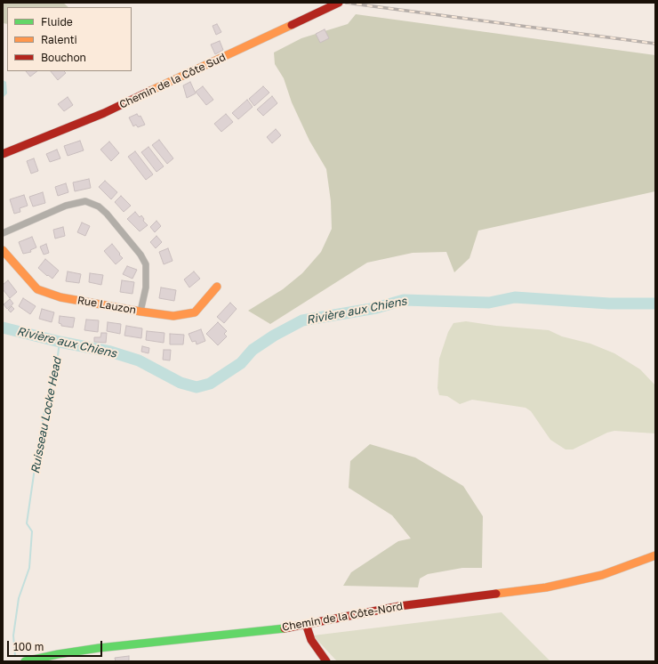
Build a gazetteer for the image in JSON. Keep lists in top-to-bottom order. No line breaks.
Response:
{"streets":{"street":["Chemin de la Côte Sud","Rue Lauzon","Chemin de la Côte-Nord"]},"water":["Rivière aux Chiens","Ruisseau Locke Head"],"legend":["Fluide","Ralenti","Bouchon"],"scale_bar":"100 m"}
